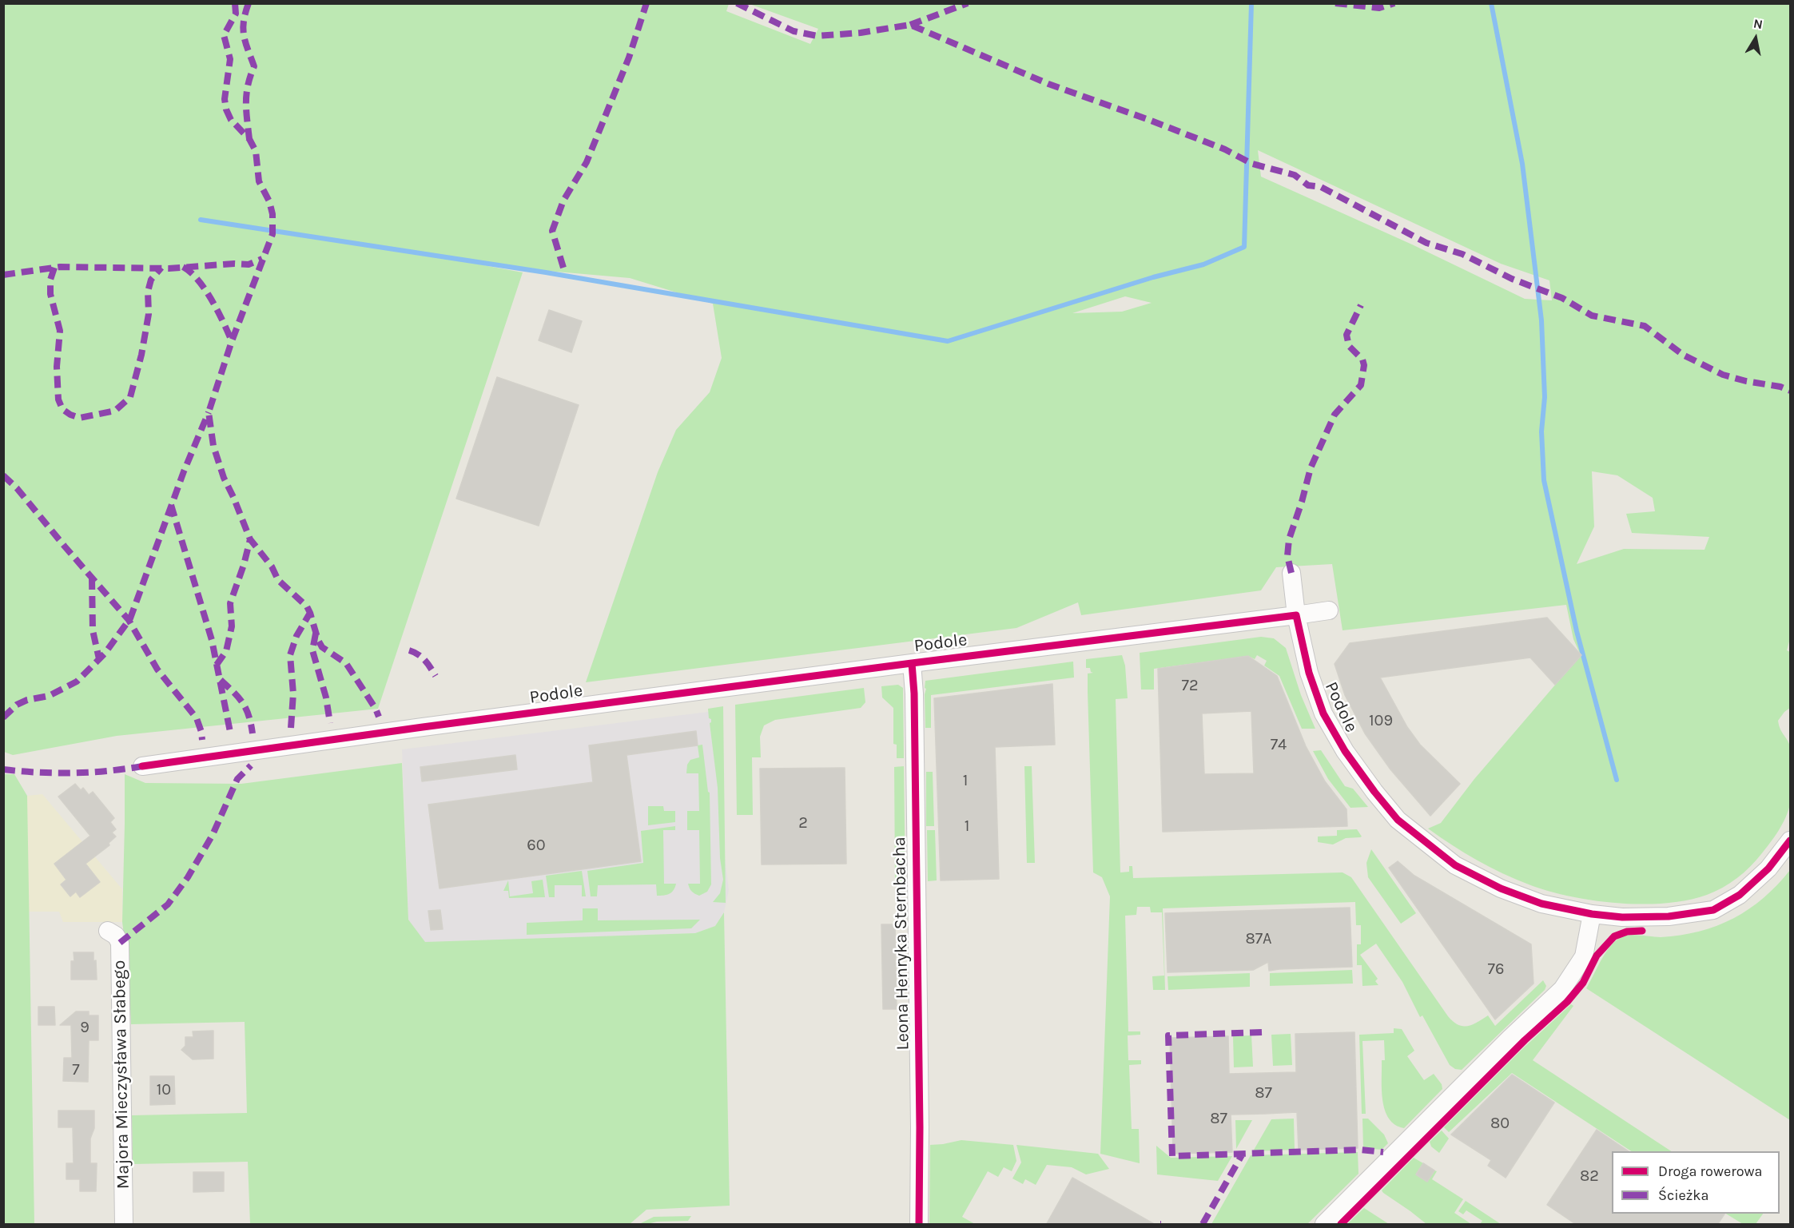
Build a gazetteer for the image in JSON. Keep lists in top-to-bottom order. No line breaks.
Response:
{"streets":{"street":["Podole","Leona Henryka Sternbacha","Majora Mieczysława Słabego"]},"crossings":[["Podole","Leona Henryka Sternbacha"]],"house_numbers":["72","109","74","1","2","1","60","87A","76","9","7","10","87","87","80","82"],"legend":["Droga rowerowa","Ścieżka"],"north":"top"}
